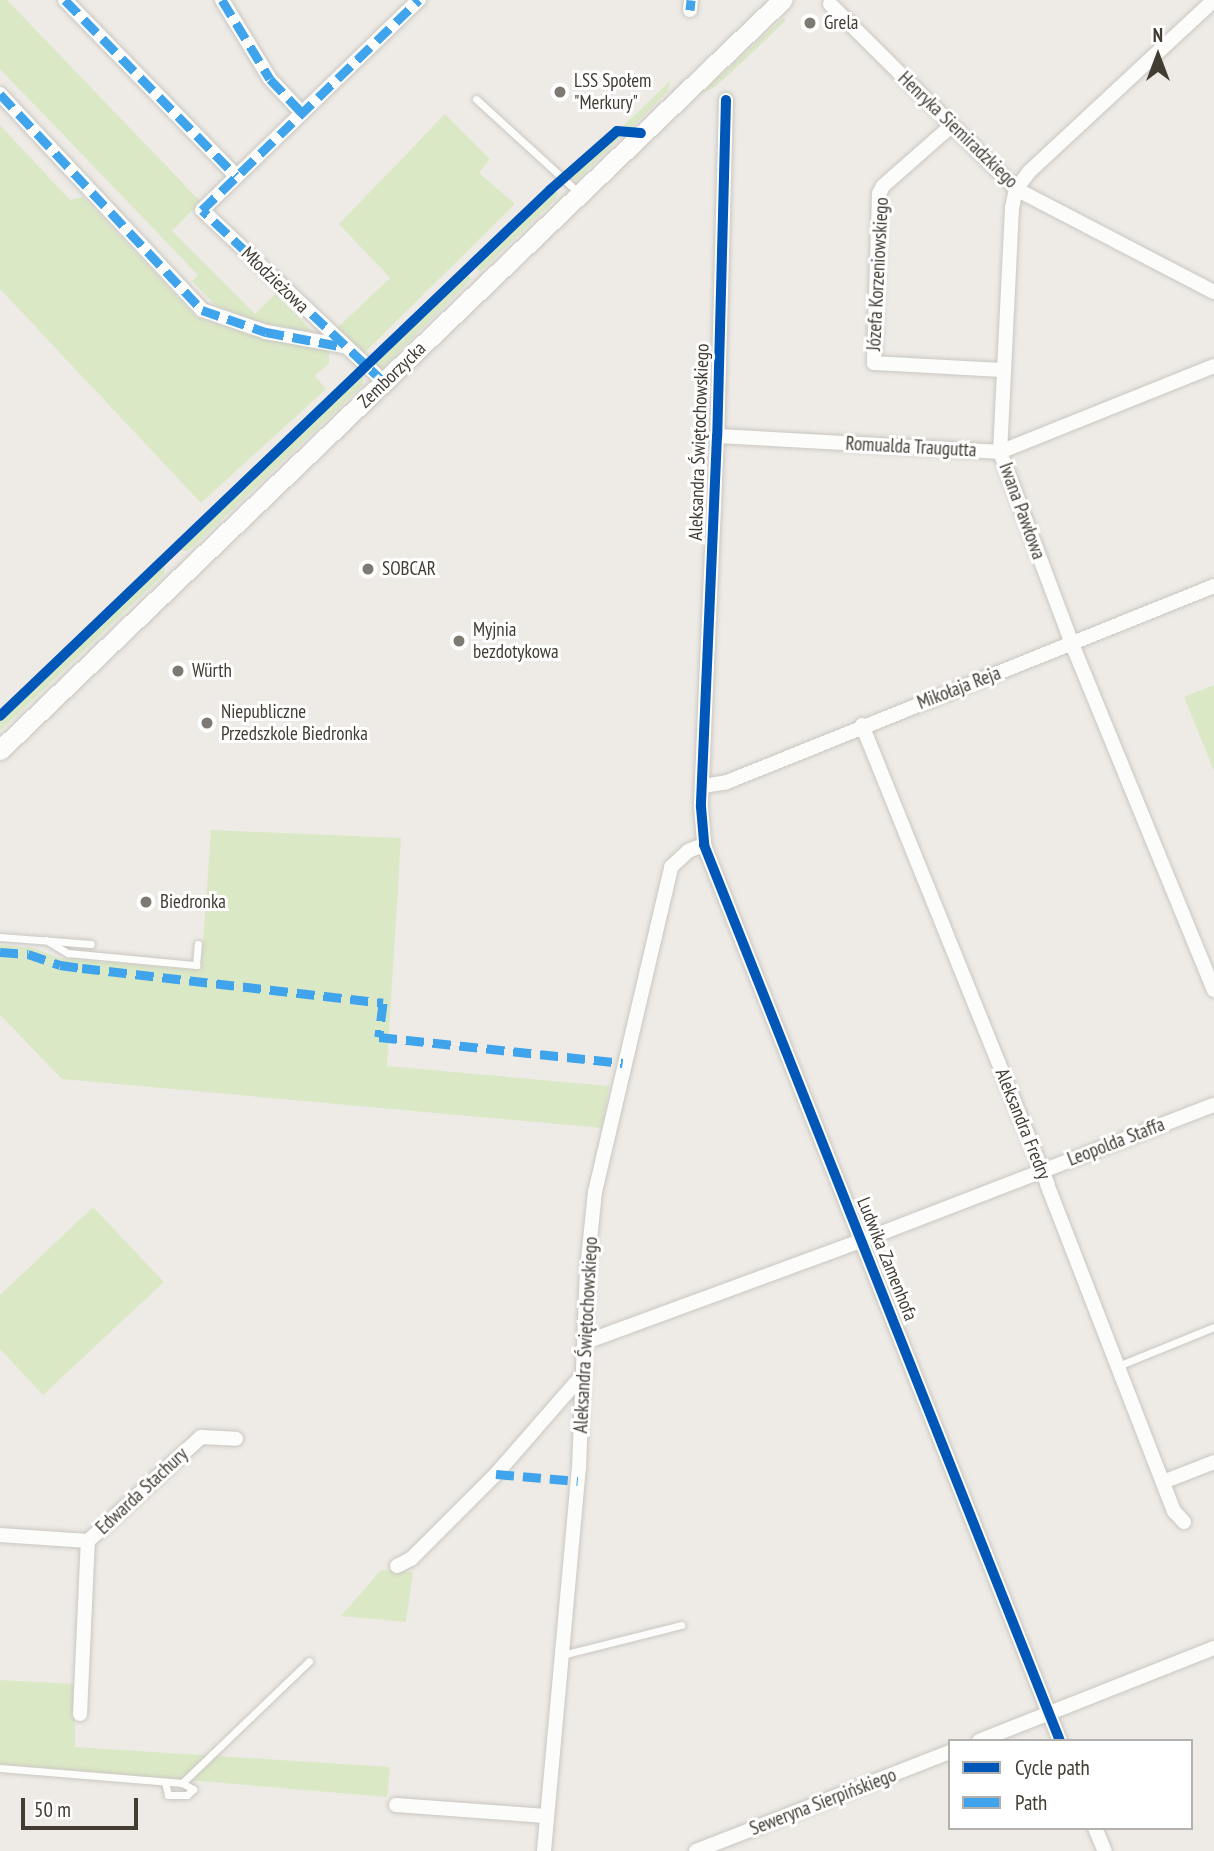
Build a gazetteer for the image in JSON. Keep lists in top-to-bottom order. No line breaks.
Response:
{"streets":{"street":["Henryka Siemiradzkiego","Józefa Korzeniowskiego","Młodzieżowa","Zemborzycka","Aleksandra Świętochowskiego","Romualda Traugutta","Iwana Pawłowa","Mikołaja Reja","Aleksandra Fredry","Leopolda Staffa","Ludwika Zamenhofa","Edwarda Stachury","Seweryna Sierpińskiego"]},"crossings":[["Henryka Siemiradzkiego","Józefa Korzeniowskiego"],["Henryka Siemiradzkiego","Iwana Pawłowa"],["Józefa Korzeniowskiego","Iwana Pawłowa"],["Młodzieżowa","Zemborzycka"],["Aleksandra Świętochowskiego","Romualda Traugutta"],["Aleksandra Świętochowskiego","Mikołaja Reja"],["Aleksandra Świętochowskiego","Leopolda Staffa"],["Aleksandra Świętochowskiego","Ludwika Zamenhofa"],["Romualda Traugutta","Iwana Pawłowa"],["Iwana Pawłowa","Mikołaja Reja"],["Mikołaja Reja","Aleksandra Fredry"],["Mikołaja Reja","Ludwika Zamenhofa"],["Aleksandra Fredry","Leopolda Staffa"],["Leopolda Staffa","Ludwika Zamenhofa"]],"places":["Grela","LSS Społem \"Merkury\"","SOBCAR","Myjnia bezdotykowa","Würth","Niepubliczne Przedszkole Biedronka","Biedronka"],"legend":["Cycle path","Path"],"scale_bar":"50 m","north":"top"}
